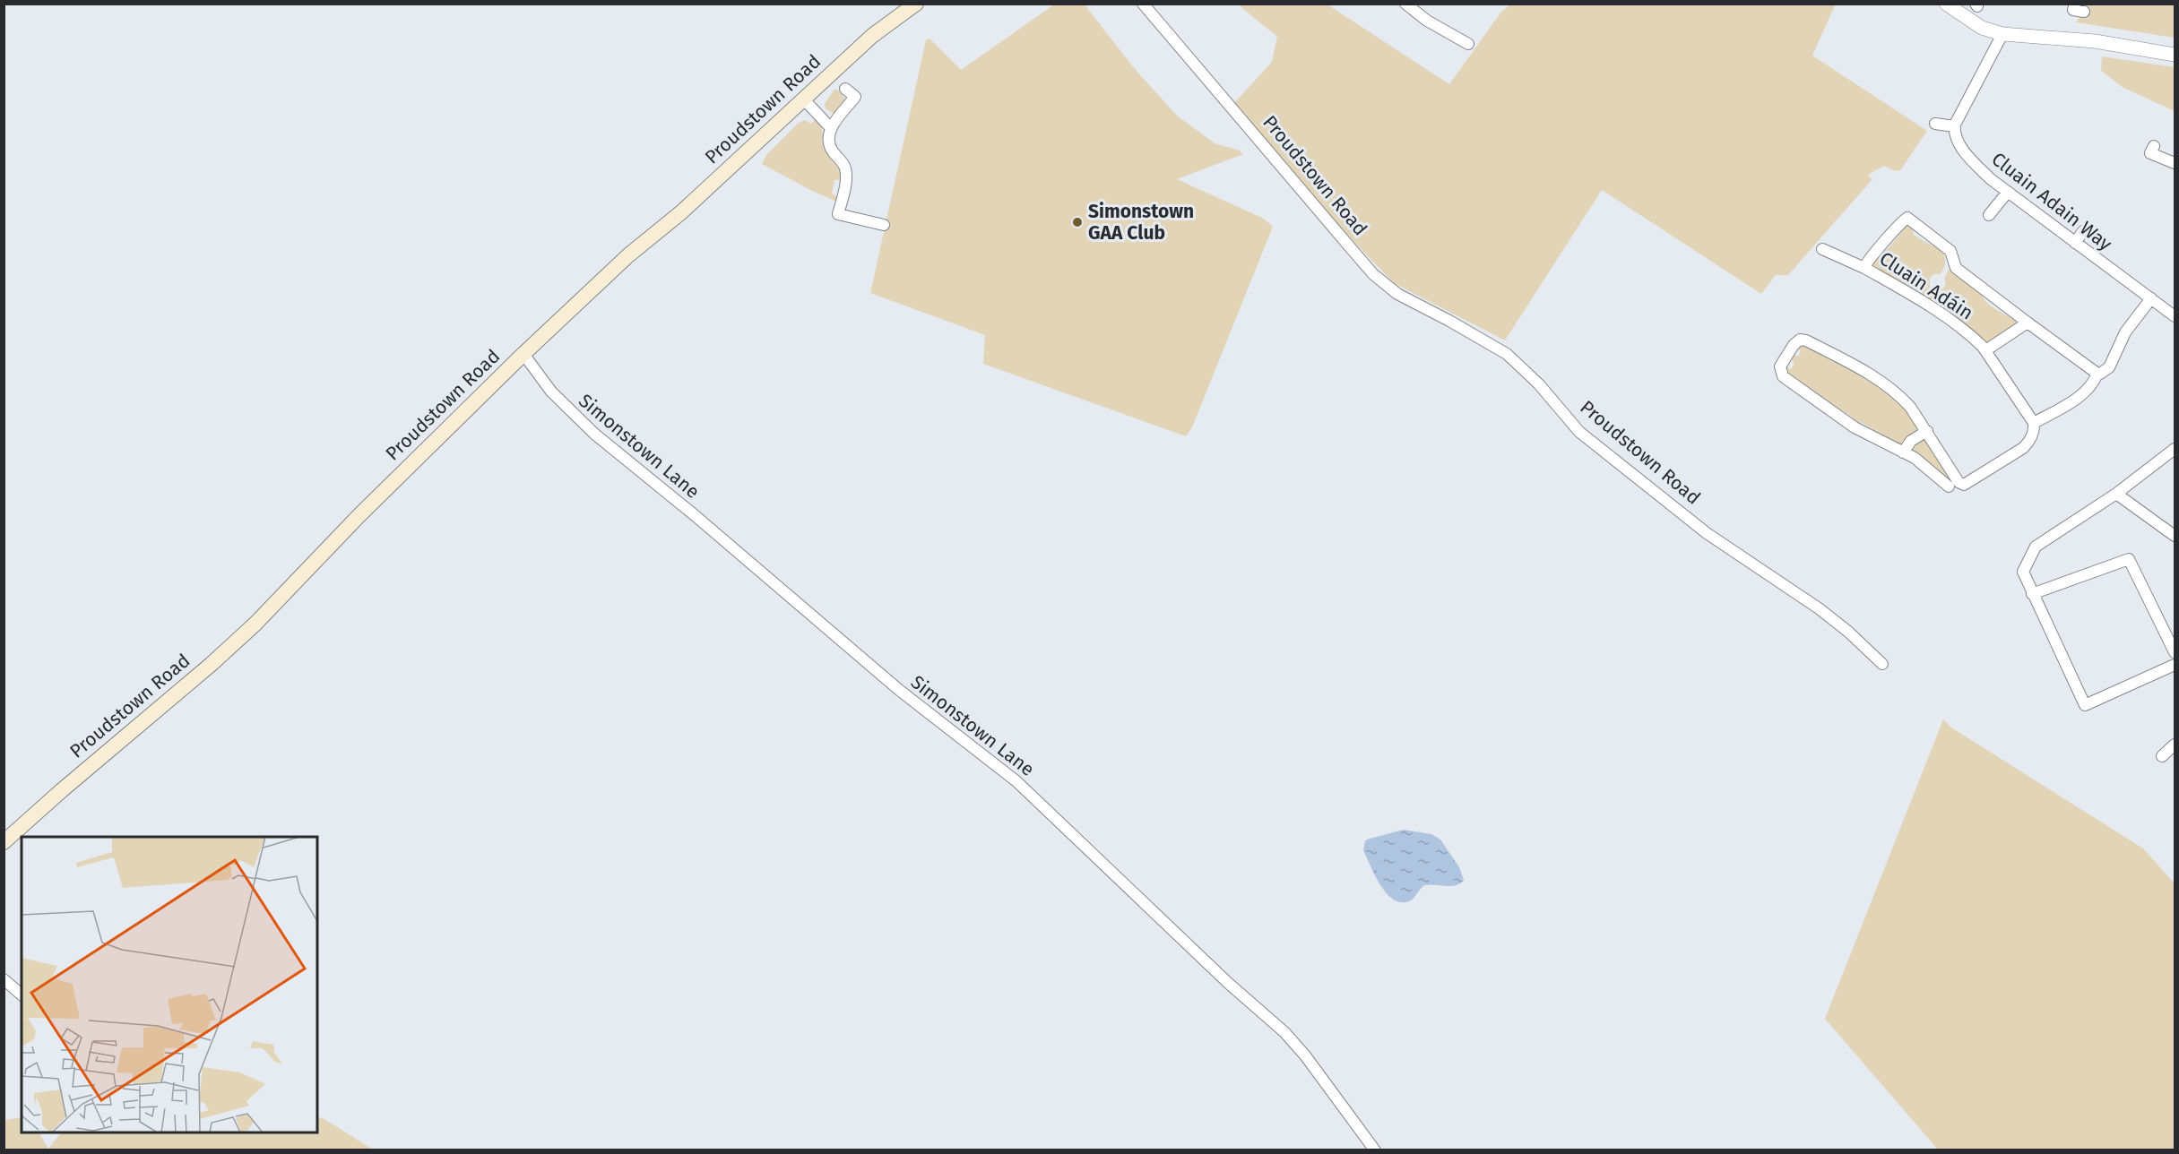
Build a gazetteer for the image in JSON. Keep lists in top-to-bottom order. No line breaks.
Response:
{"streets":{"main road":["Proudstown Road"],"street":["Cluain Adain Way","Cluain Adáin","Simonstown Lane"]},"crossings":[["Proudstown Road","Simonstown Lane"]],"places":["Simonstown GAA Club"]}
